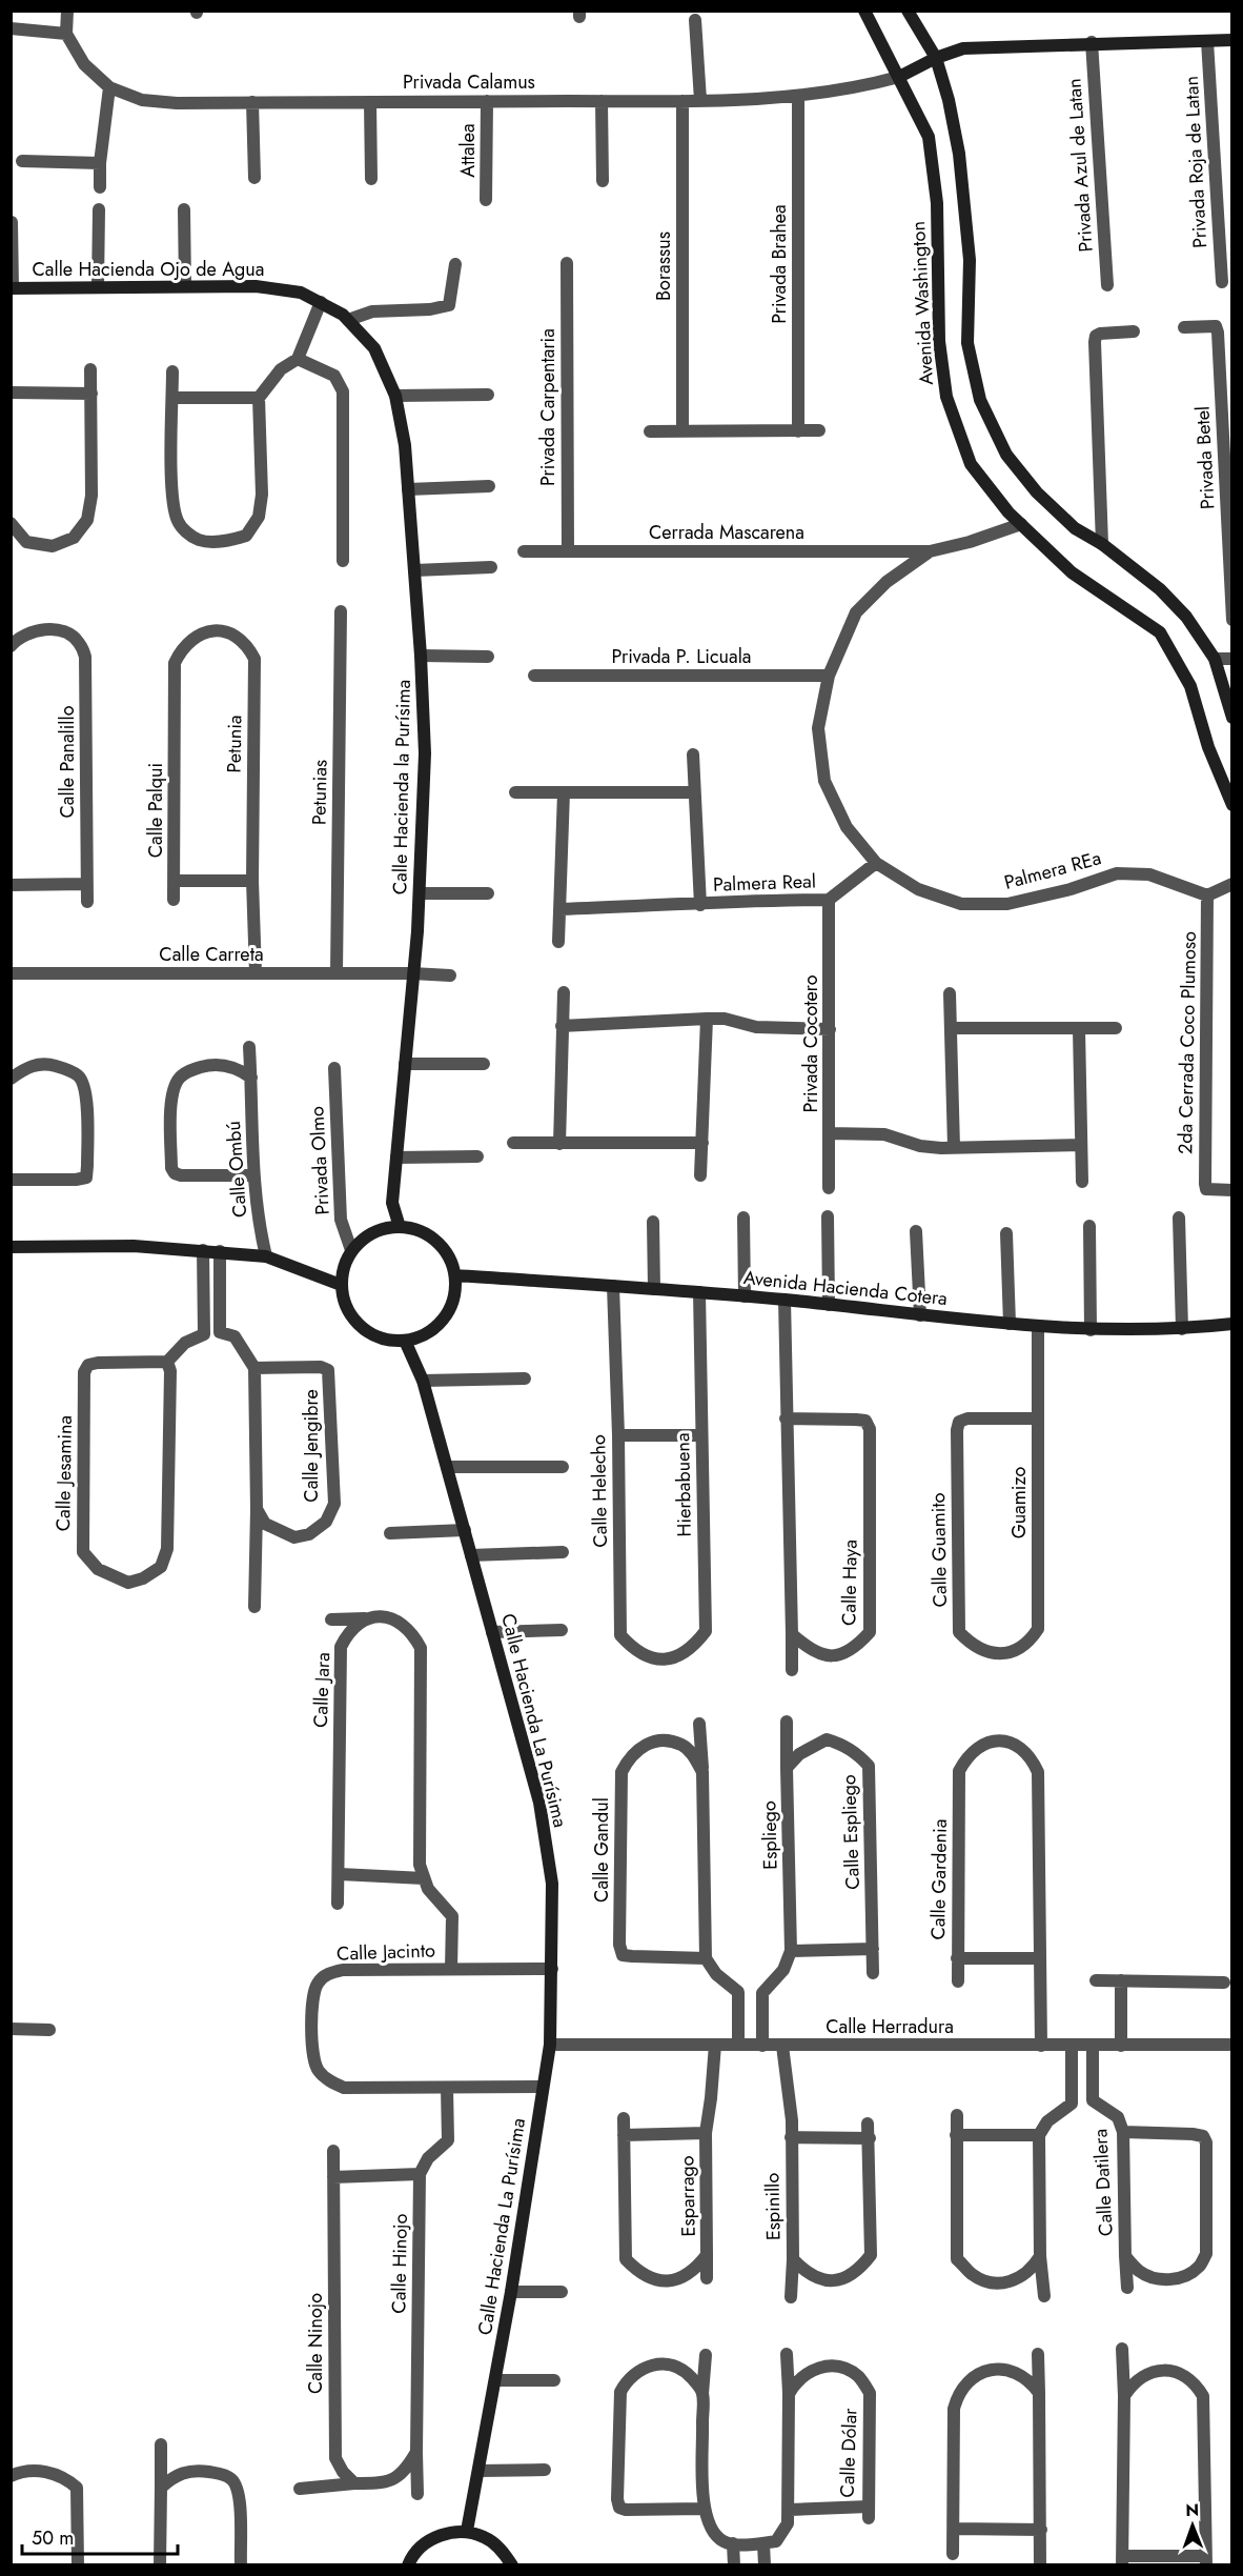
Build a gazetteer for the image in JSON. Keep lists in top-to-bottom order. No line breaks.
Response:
{"streets":{"street":["Privada Calamus","Attalea","Privada Roja de Latan","Privada Azul de Latan","Privada Brahea","Borassus","Calle Hacienda Ojo de Agua","Avenida Washington","Privada Carpentaria","Privada Betel","Cerrada Mascarena","Privada P. Licuala","Petunia","Calle Panalillo","Calle Hacienda la Purísima","Petunias","Calle Palqui","Palmera REa","Palmera Real","Calle Carreta","2da Cerrada Coco Plumoso","Privada Cocotero","Privada Olmo","Calle Ombú","Avenida Hacienda Cotera","Calle Jengibre","Calle Jesamina","Hierbabuena","Calle Helecho","Guamizo","Calle Guamito","Calle Haya","Calle Jara","Calle Hacienda La Purísima","Calle Espliego","Espliego","Calle Gandul","Calle Gardenia","Calle Jacinto","Calle Herradura","Calle Datilera","Esparrago","Espinillo","Calle Hinojo","Calle Ninojo","Calle Dólar"]},"crossings":[["Privada Calamus","Attalea"],["Privada Calamus","Privada Brahea"],["Privada Calamus","Borassus"],["Privada Calamus","Avenida Washington"],["Calle Hacienda Ojo de Agua","Calle Hacienda la Purísima"],["Privada Carpentaria","Cerrada Mascarena"],["Cerrada Mascarena","Palmera REa"],["Privada P. Licuala","Palmera REa"],["Petunia","Calle Palqui"],["Calle Hacienda la Purísima","Calle Carreta"],["Calle Hacienda la Purísima","Privada Olmo"],["Calle Hacienda la Purísima","Avenida Hacienda Cotera"],["Calle Hacienda la Purísima","Calle Hacienda La Purísima"],["Petunias","Calle Carreta"],["Palmera REa","2da Cerrada Coco Plumoso"],["Palmera Real","Privada Cocotero"],["Privada Olmo","Avenida Hacienda Cotera"],["Privada Olmo","Calle Hacienda La Purísima"],["Avenida Hacienda Cotera","Hierbabuena"],["Avenida Hacienda Cotera","Calle Helecho"],["Avenida Hacienda Cotera","Guamizo"],["Avenida Hacienda Cotera","Calle Hacienda La Purísima"],["Hierbabuena","Calle Helecho"],["Guamizo","Calle Guamito"],["Calle Hacienda La Purísima","Calle Jacinto"],["Calle Hacienda La Purísima","Calle Herradura"],["Calle Espliego","Espliego"],["Calle Herradura","Calle Datilera"],["Calle Herradura","Esparrago"],["Calle Herradura","Espinillo"]],"scale_bar":"50 m","north":"top"}
